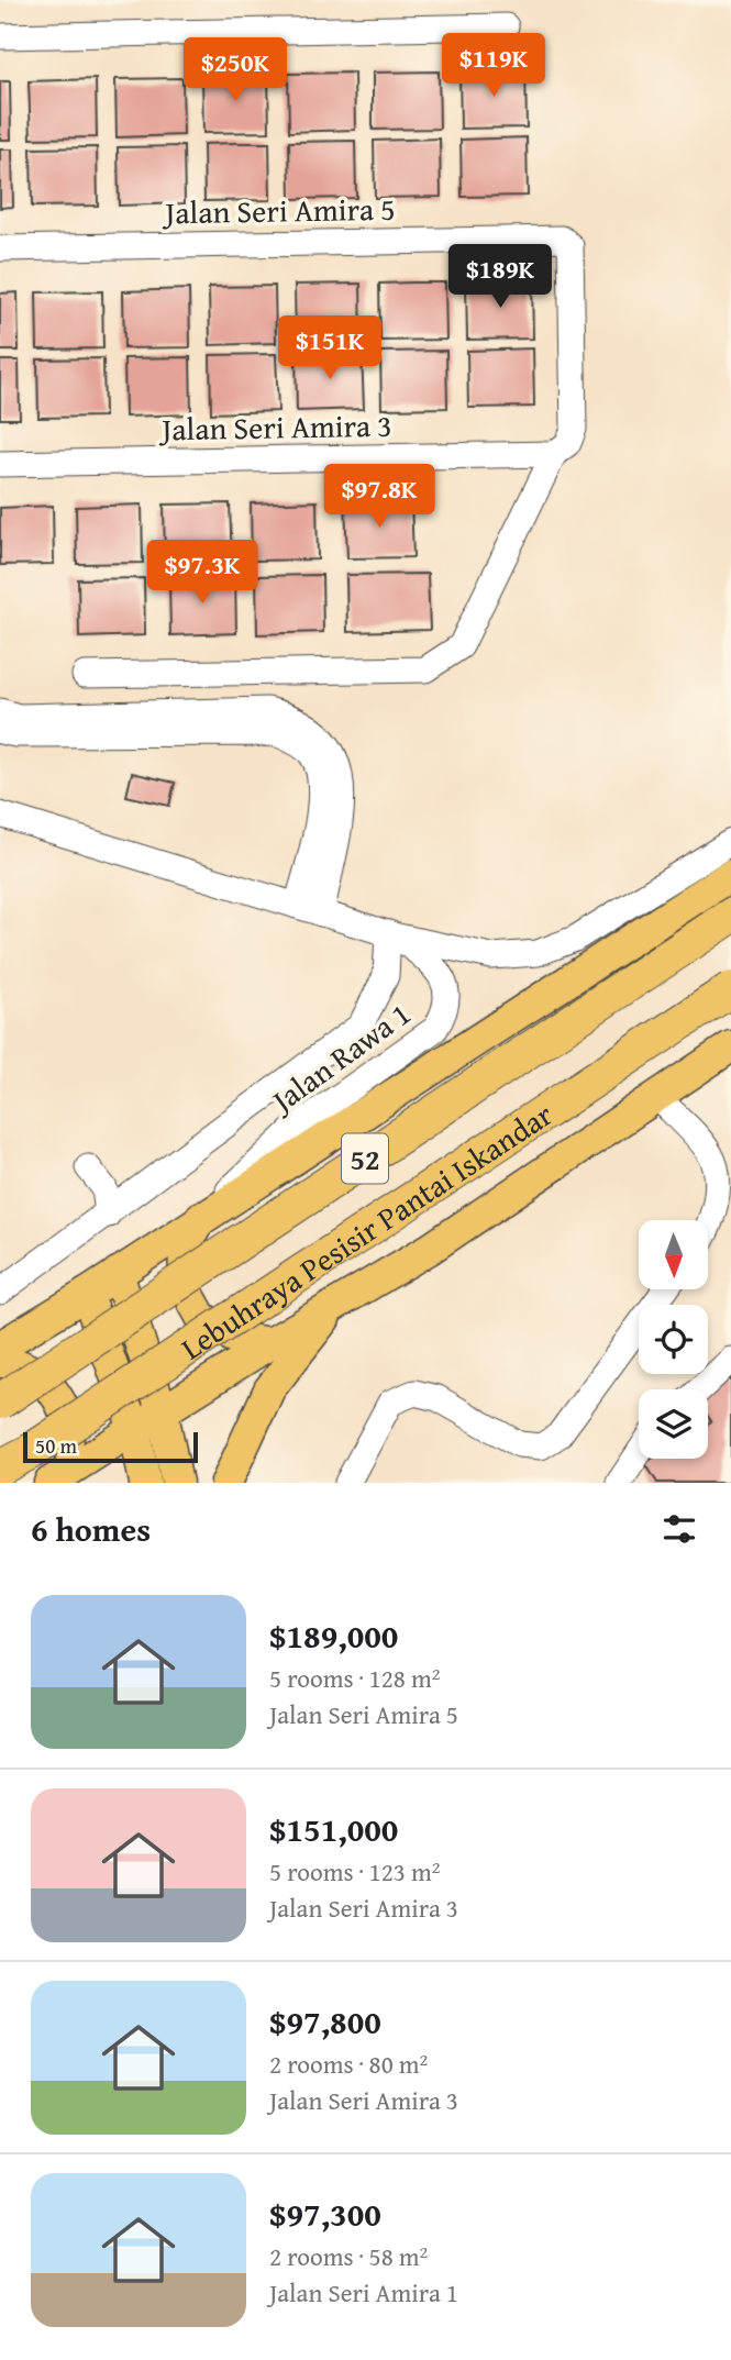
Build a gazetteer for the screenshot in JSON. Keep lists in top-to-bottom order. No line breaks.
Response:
{"streets":{"highway":["52","Lebuhraya Pesisir Pantai Iskandar"],"street":["Jalan Seri Amira 5","Jalan Seri Amira 3","Jalan Rawa 1"]},"crossings":[["Jalan Seri Amira 5","Jalan Seri Amira 3"]],"scale_bar":"50 m","north":"bottom","page":{"price":["$119K","$250K","$189K","$151K","$97.8K","$97.3K"],"scale":"50 m","heading":"6 homes","list":[{"name":"$189,000","note":"5 rooms · 128 m² · Jalan Seri Amira 5"},{"name":"$151,000","note":"5 rooms · 123 m² · Jalan Seri Amira 3"},{"name":"$97,800","note":"2 rooms · 80 m² · Jalan Seri Amira 3"},{"name":"$97,300","note":"2 rooms · 58 m² · Jalan Seri Amira 1"}]}}
